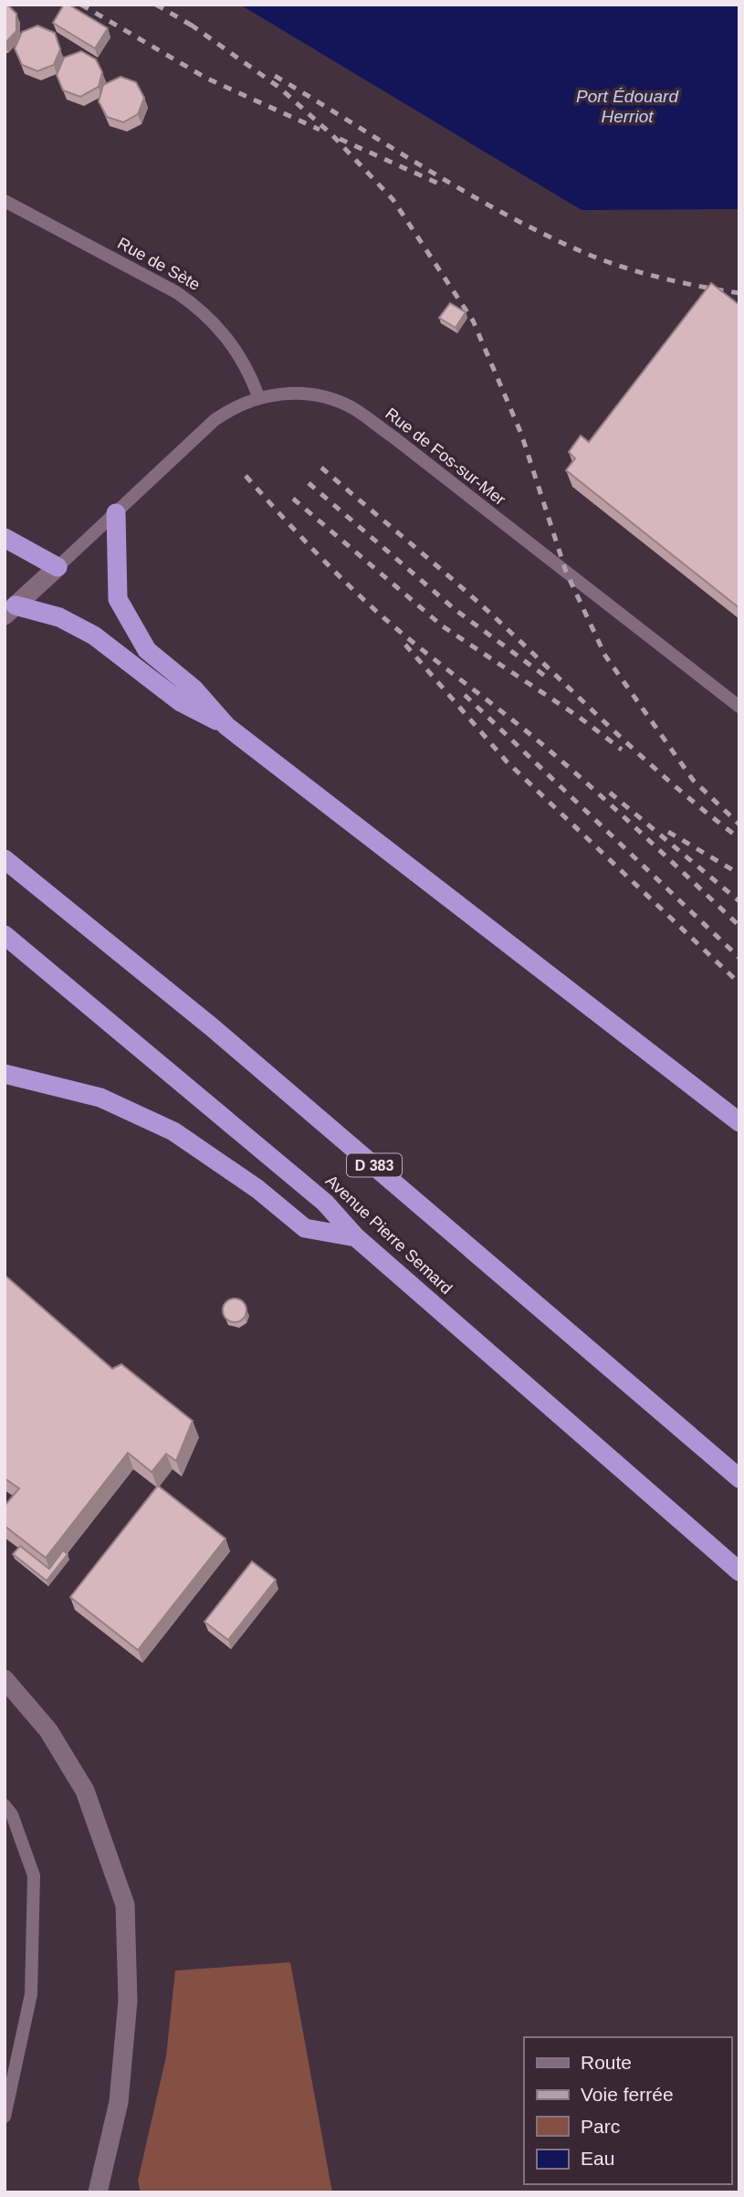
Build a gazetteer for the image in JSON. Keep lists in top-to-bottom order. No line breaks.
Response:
{"streets":{"highway":["D 383","Avenue Pierre Semard"],"lane":["Rue de Sète","Rue de Fos-sur-Mer"]},"crossings":[["Rue de Sète","Rue de Fos-sur-Mer"]],"water":["Port Édouard Herriot"],"legend":["Route","Voie ferrée","Parc","Eau"]}
